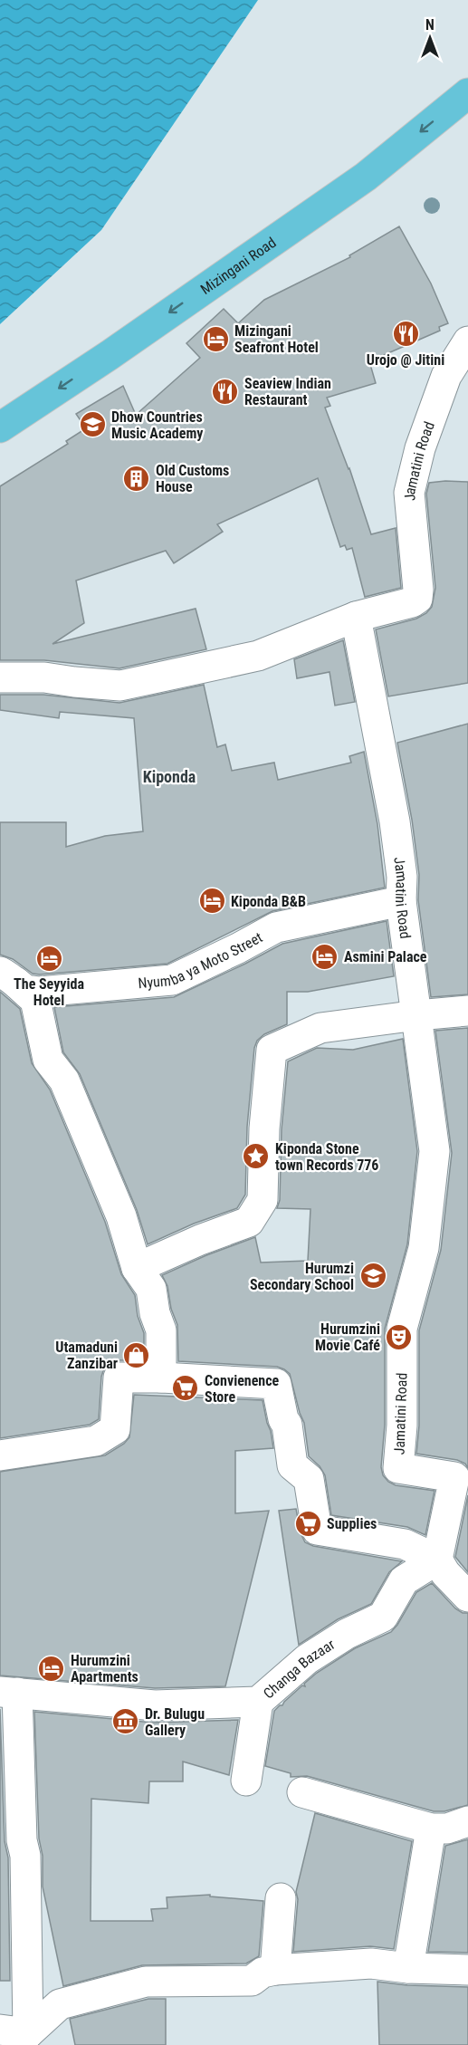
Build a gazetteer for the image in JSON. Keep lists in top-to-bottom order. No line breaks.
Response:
{"streets":{"main road":["Mizingani Road"],"street":["Jamatini Road","Nyumba ya Moto Street","Changa Bazaar"]},"crossings":[["Jamatini Road","Nyumba ya Moto Street"],["Jamatini Road","Changa Bazaar"]],"one_way":["Mizingani Road"],"districts":["Kiponda"],"places":{"restaurant":["Urojo @ Jitini","Seaview Indian Restaurant"],"hotel":["Mizingani Seafront Hotel","Kiponda B&B","Asmini Palace","The Seyyida Hotel","Hurumzini Apartments"],"school or university":["Dhow Countries Music Academy","Hurumzi Secondary School"],"building":["Old Customs House"],"place":["Kiponda Stone town Records 776"],"theatre":["Hurumzini Movie Café"],"shop":["Utamaduni Zanzibar"],"supermarket":["Convienence Store","Supplies"],"museum":["Dr. Bulugu Gallery"]},"north":"top"}
